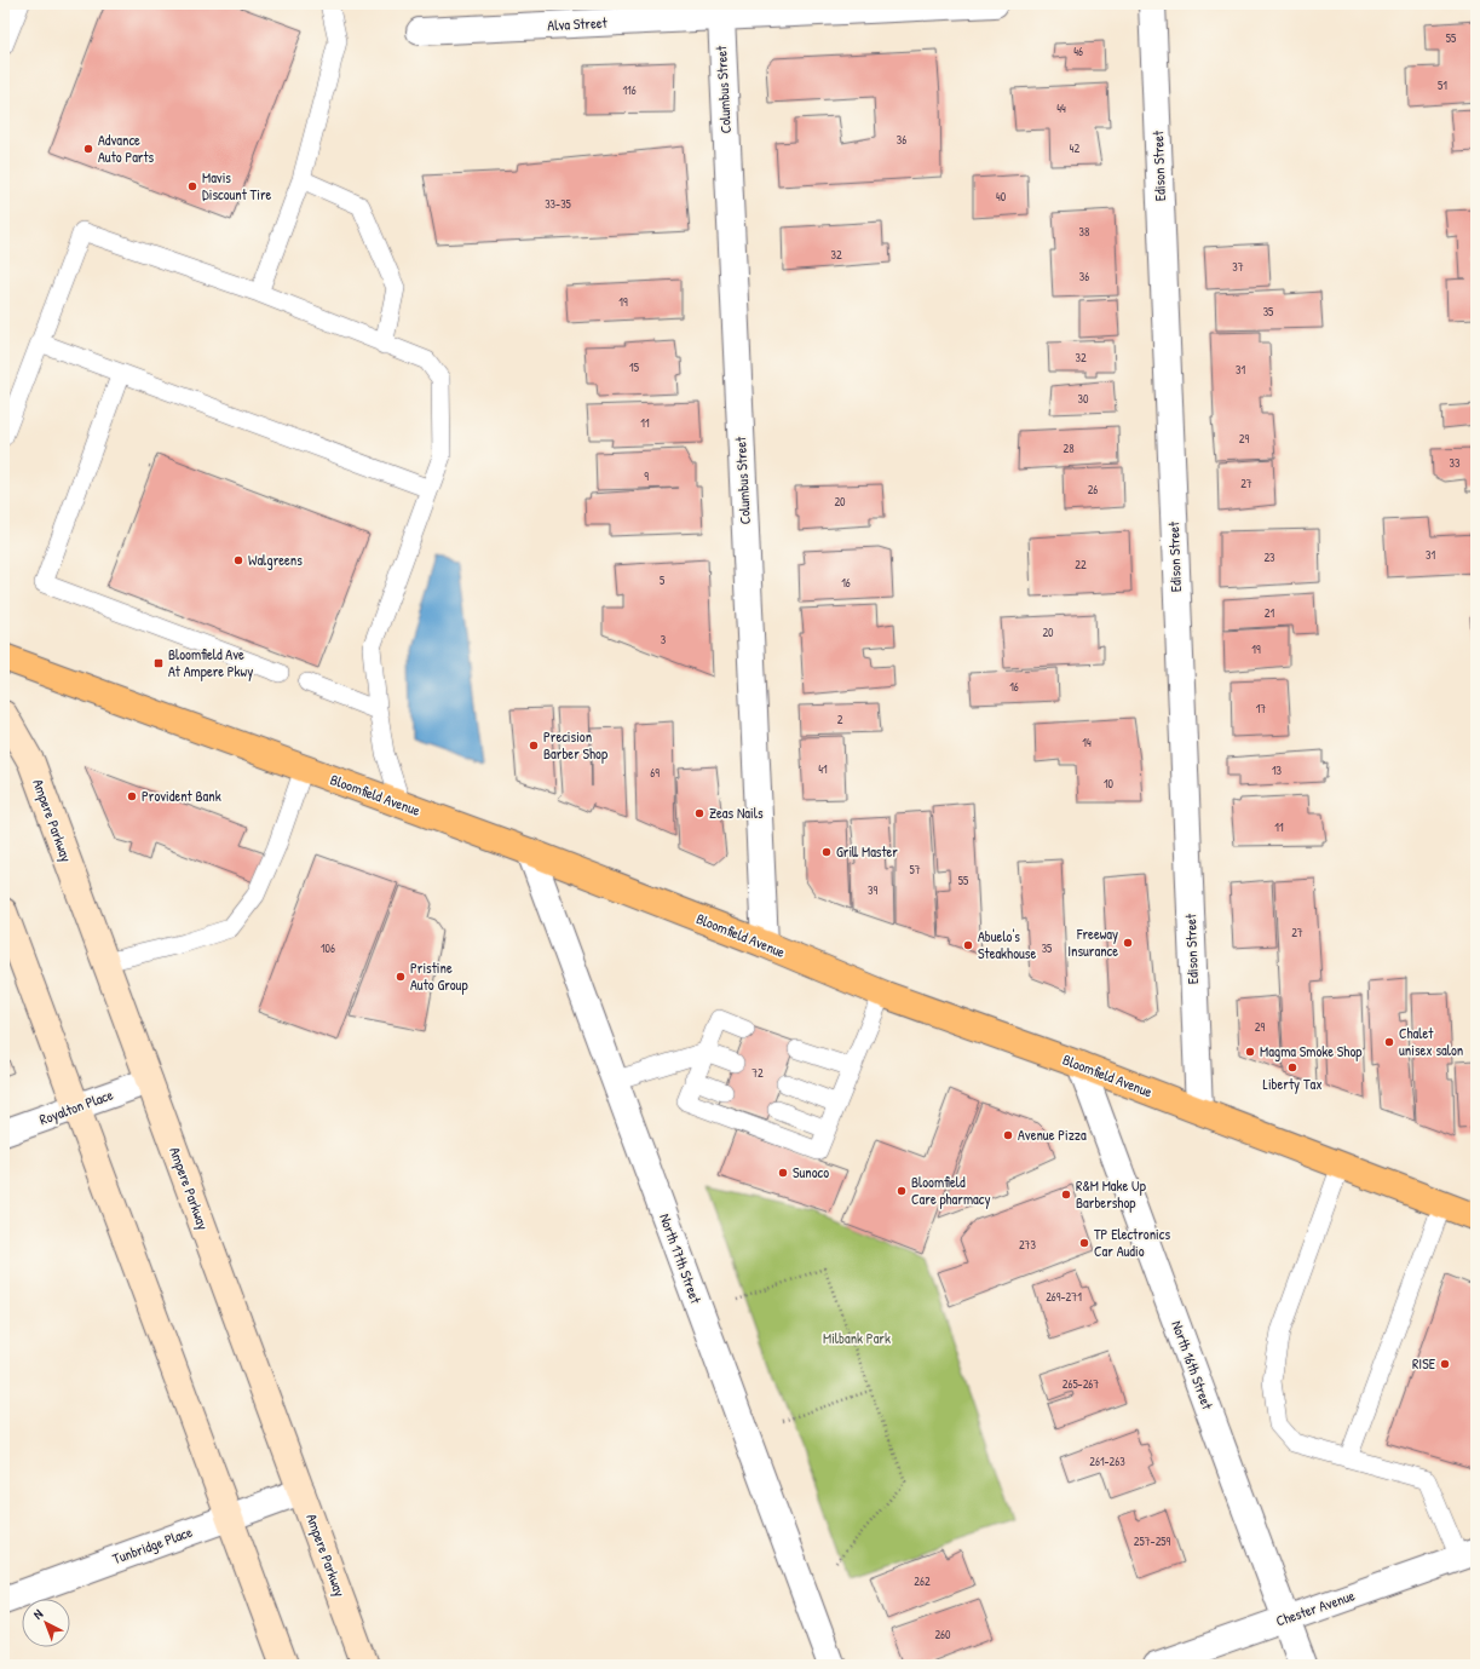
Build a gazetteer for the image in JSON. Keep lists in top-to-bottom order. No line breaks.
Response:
{"streets":{"main road":["Bloomfield Avenue"],"street":["Alva Street","Columbus Street","Edison Street","Ampere Parkway","Royalton Place","North 17th Street","North 16th Street","Tunbridge Place","Chester Avenue"]},"crossings":[["Alva Street","Columbus Street"],["Columbus Street","Bloomfield Avenue"],["Edison Street","Bloomfield Avenue"],["Bloomfield Avenue","North 17th Street"],["Bloomfield Avenue","North 16th Street"],["Ampere Parkway","Royalton Place"],["Ampere Parkway","Tunbridge Place"],["North 16th Street","Chester Avenue"]],"parks":["Milbank Park"],"places":{"other":["Advance Auto Parts","Mavis Discount Tire","Walgreens","Precision Barber Shop","Provident Bank","Zeas Nails","Grill Master","Freeway Insurance","Abuelo's Steakhouse","Pristine Auto Group","Chalet unisex salon","Magma Smoke Shop","Liberty Tax","Avenue Pizza","Sunoco","Bloomfield Care pharmacy","R&M Make Up Barbershop","TP Electronics Car Audio","RISE"],"transit":["Bloomfield Ave At Ampere Pkwy"]},"house_numbers":["55","46","51","116","44","36","42","40","33-35","38","32","37","36","19","35","32","15","31","30","11","29","28","33","9","27","26","20","31","23","22","5","16","21","20","3","19","16","17","2","14","41","13","69","10","11","57","55","39","27","106","35","29","72","273","269-271","265-267","261-263","257-259","262","260"],"north":"top left"}
